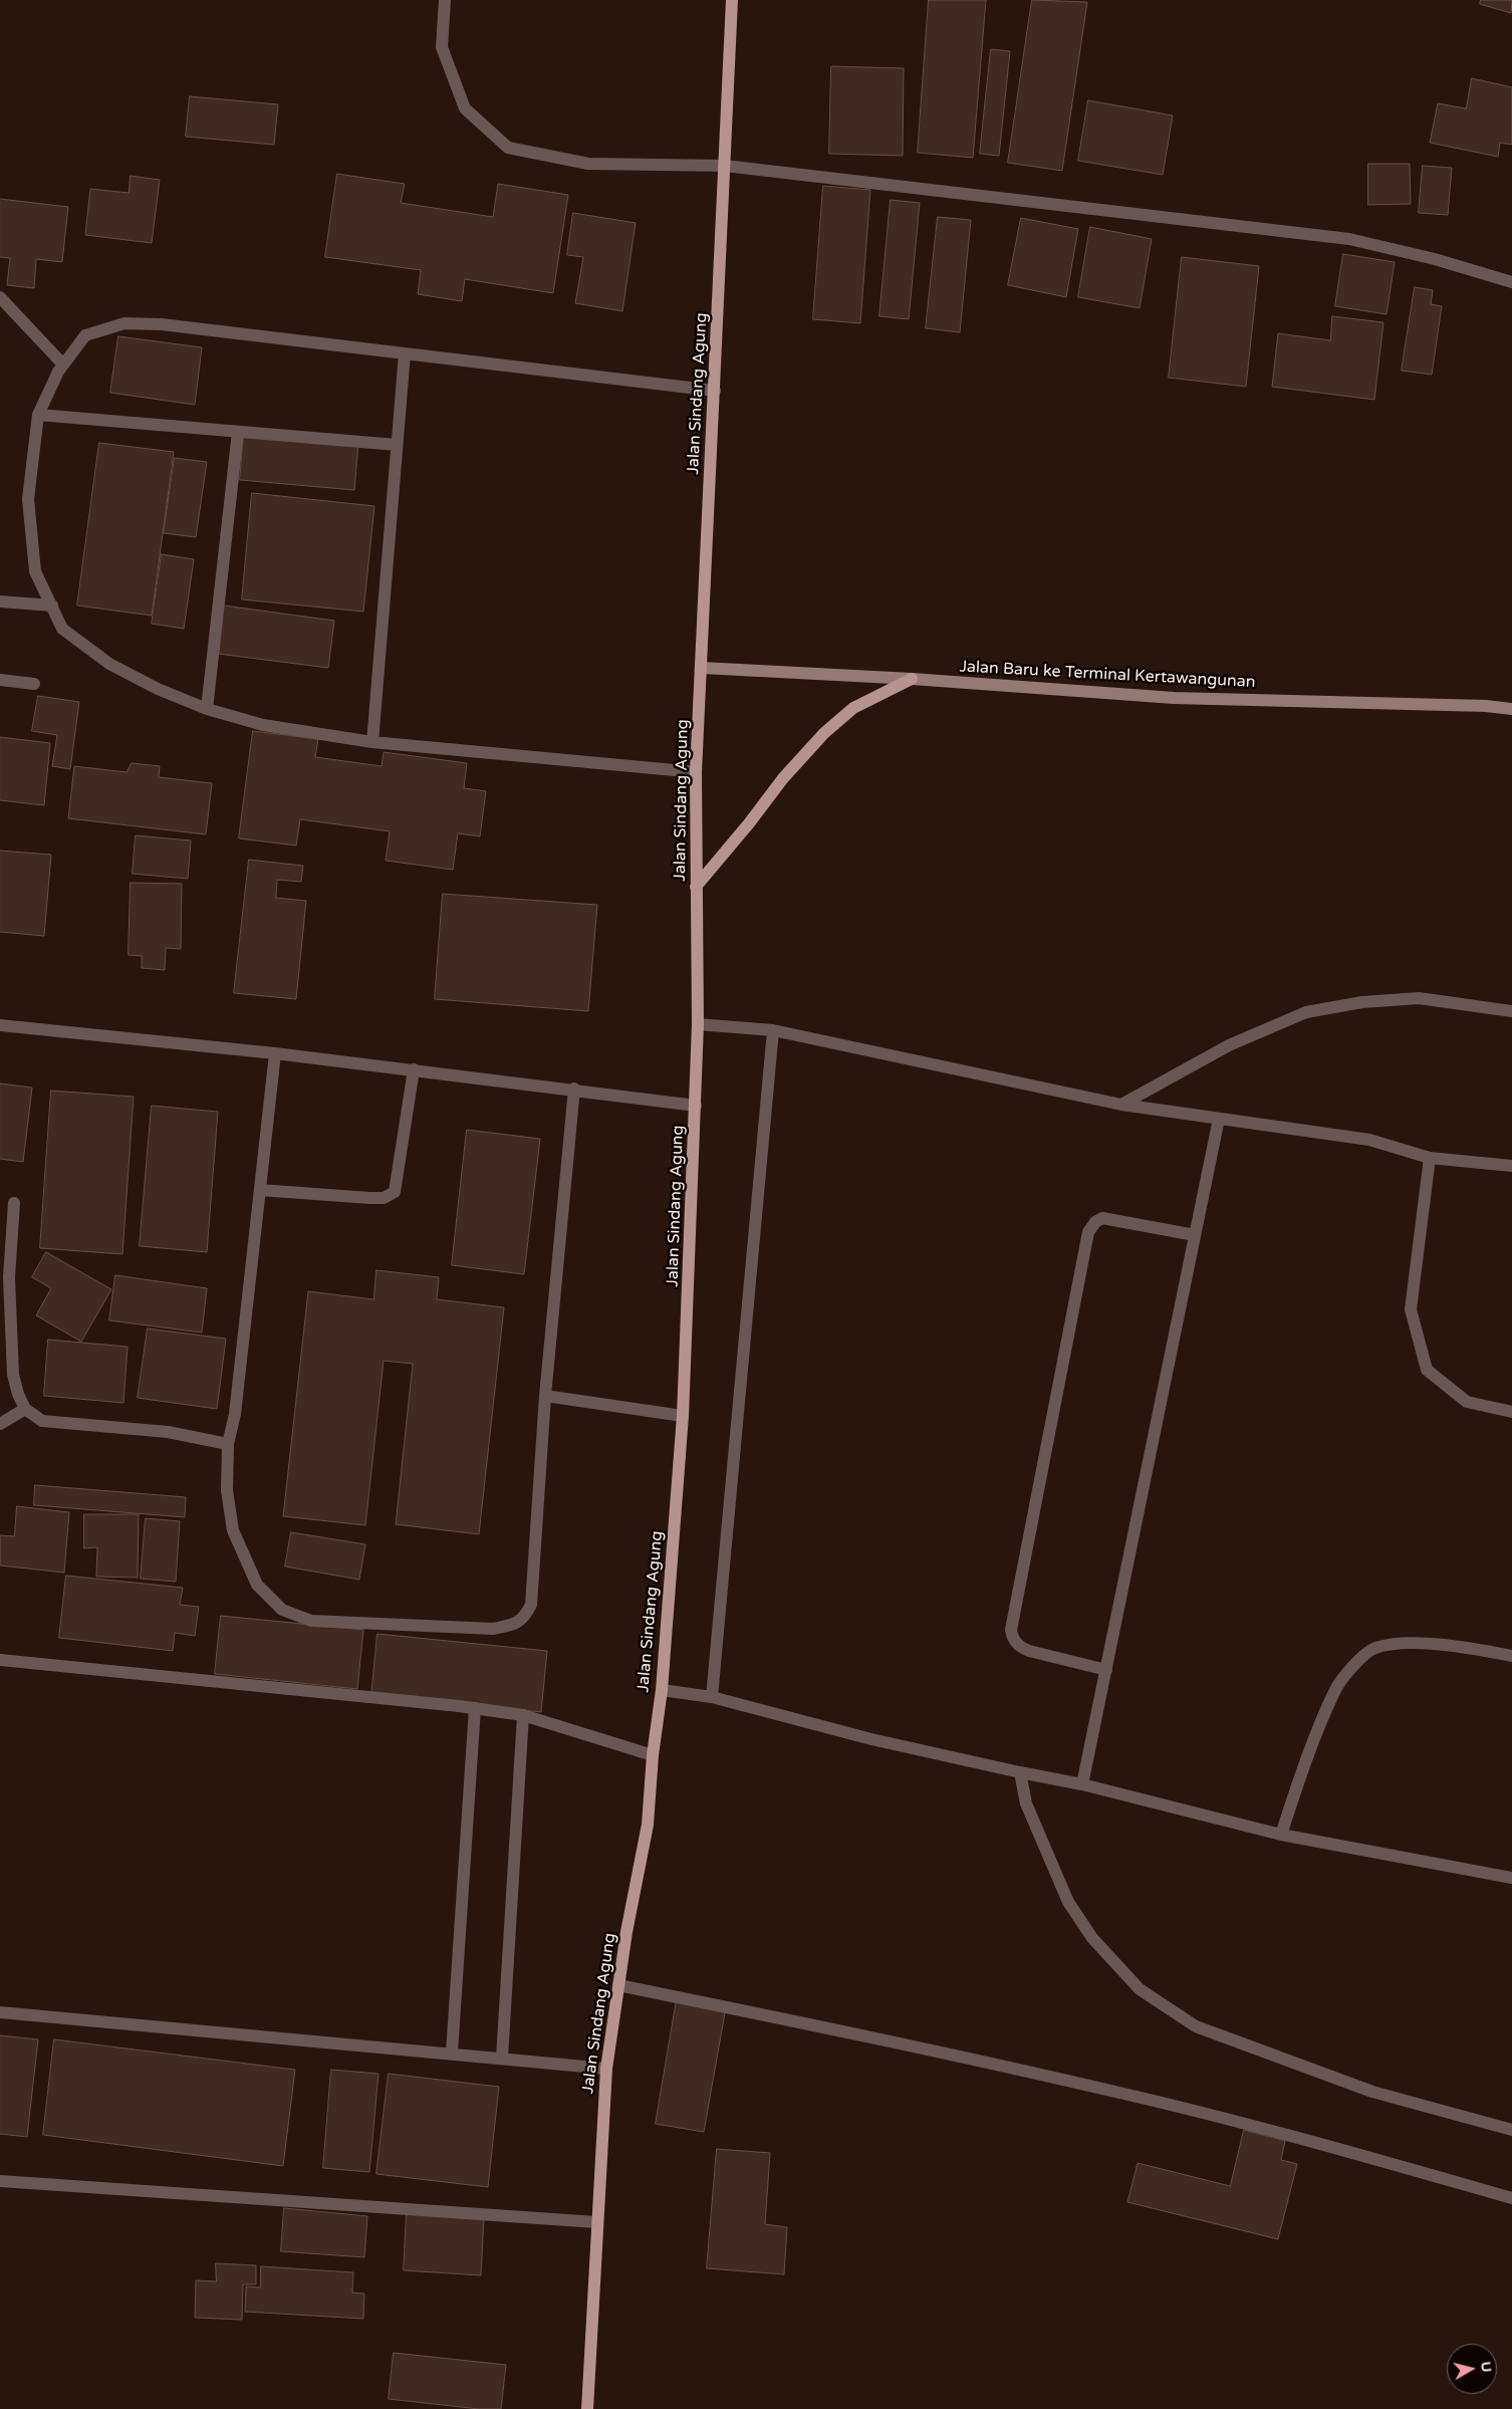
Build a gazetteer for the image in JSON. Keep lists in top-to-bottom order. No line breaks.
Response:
{"streets":{"main road":["Jalan Sindang Agung","Jalan Baru ke Terminal Kertawangunan"]},"crossings":[["Jalan Sindang Agung","Jalan Baru ke Terminal Kertawangunan"]],"north":"right"}
